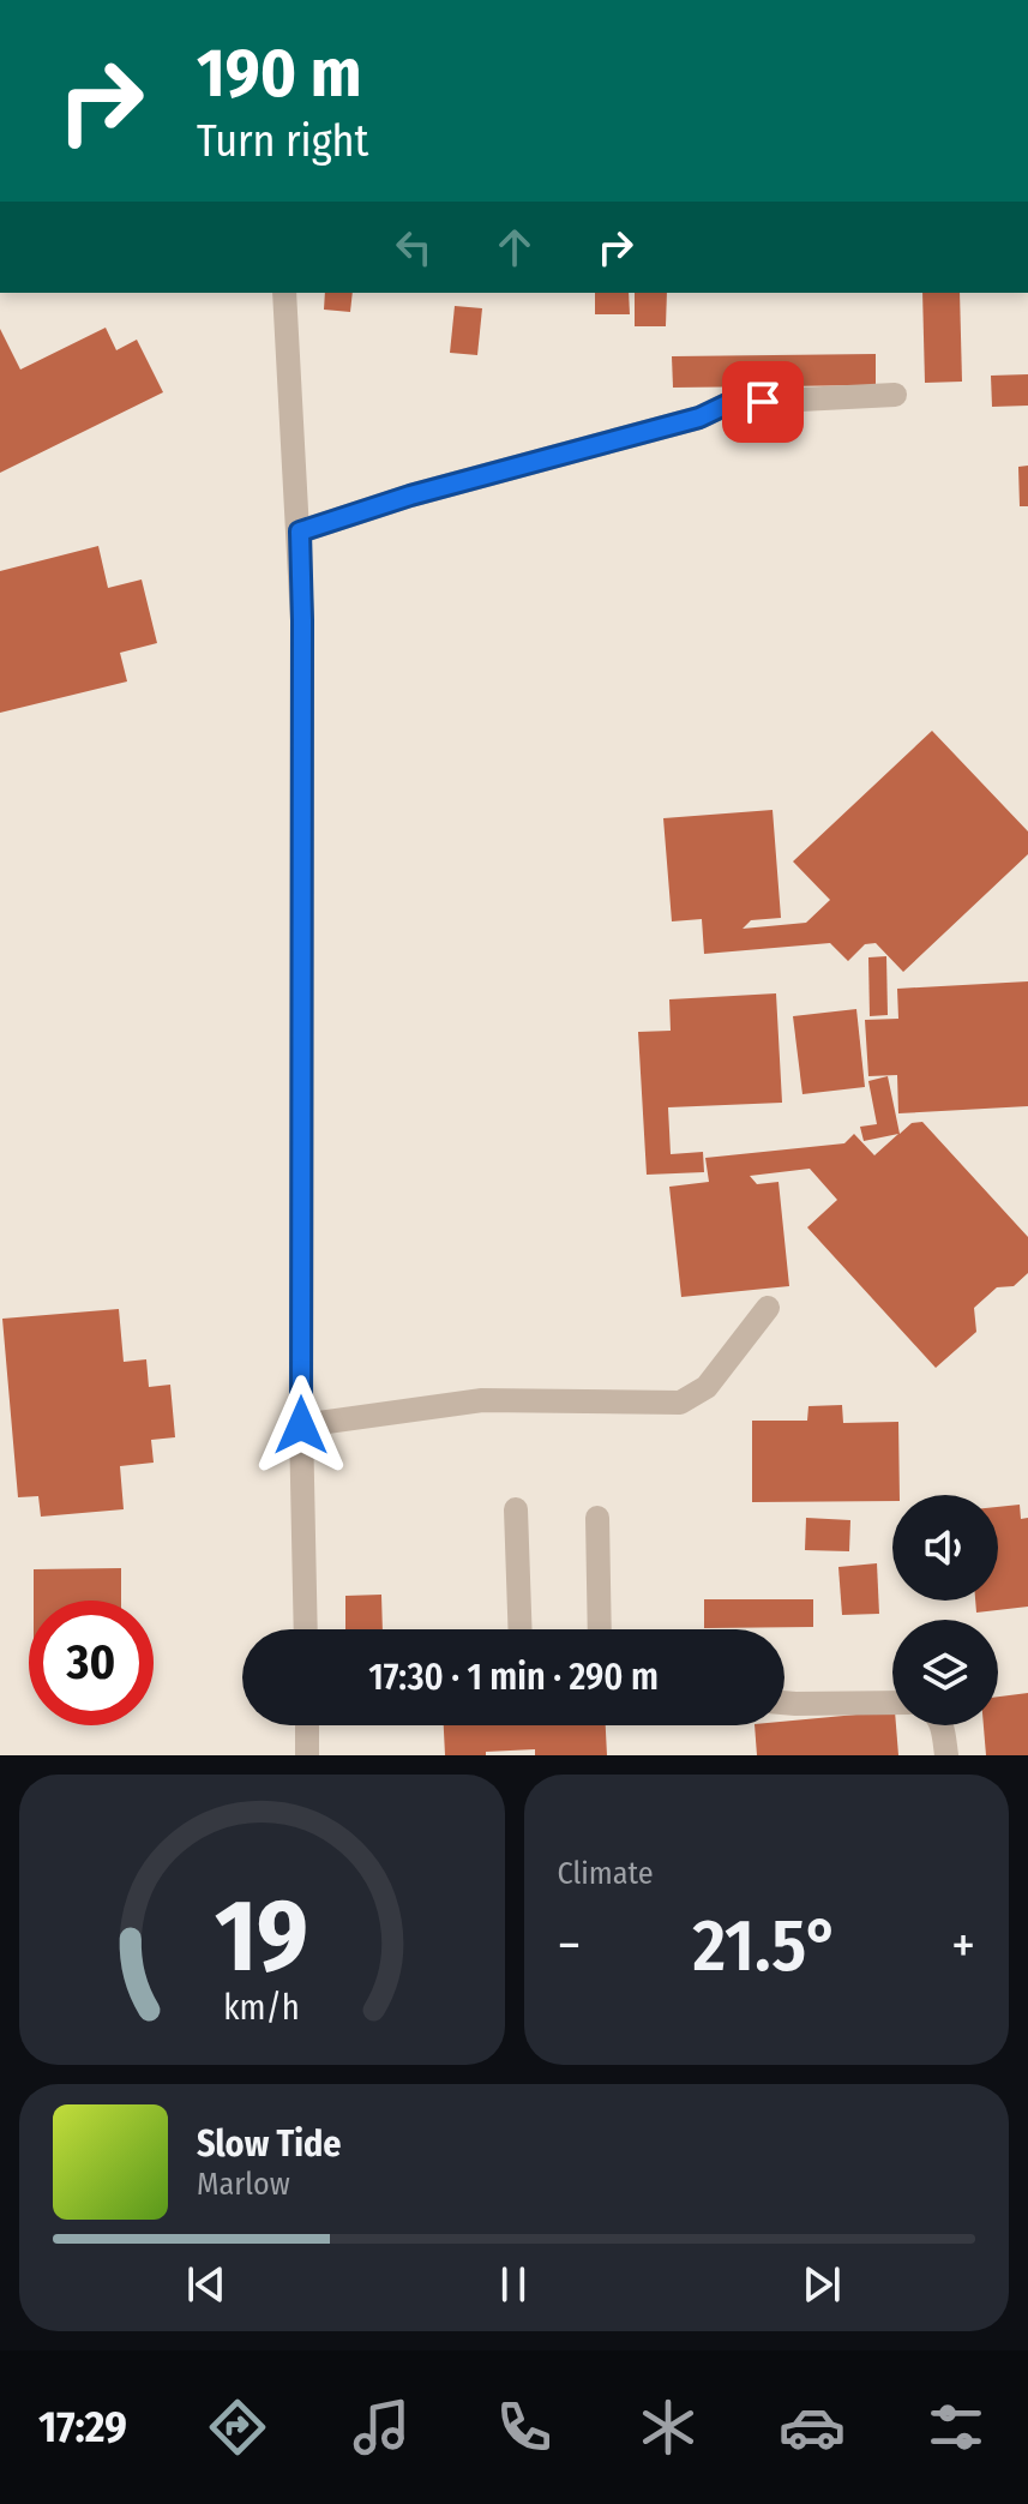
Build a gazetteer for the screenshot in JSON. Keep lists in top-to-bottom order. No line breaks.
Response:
{"page":{"turn":["190 m","Turn right"],"limit":"30","trip":"17:30 · 1 min · 290 m","tile":"Climate","heat":["−","21.5°","+"],"song":["Slow Tide","Marlow"],"tabs":"17:29","gauge":["19","km/h"]}}
